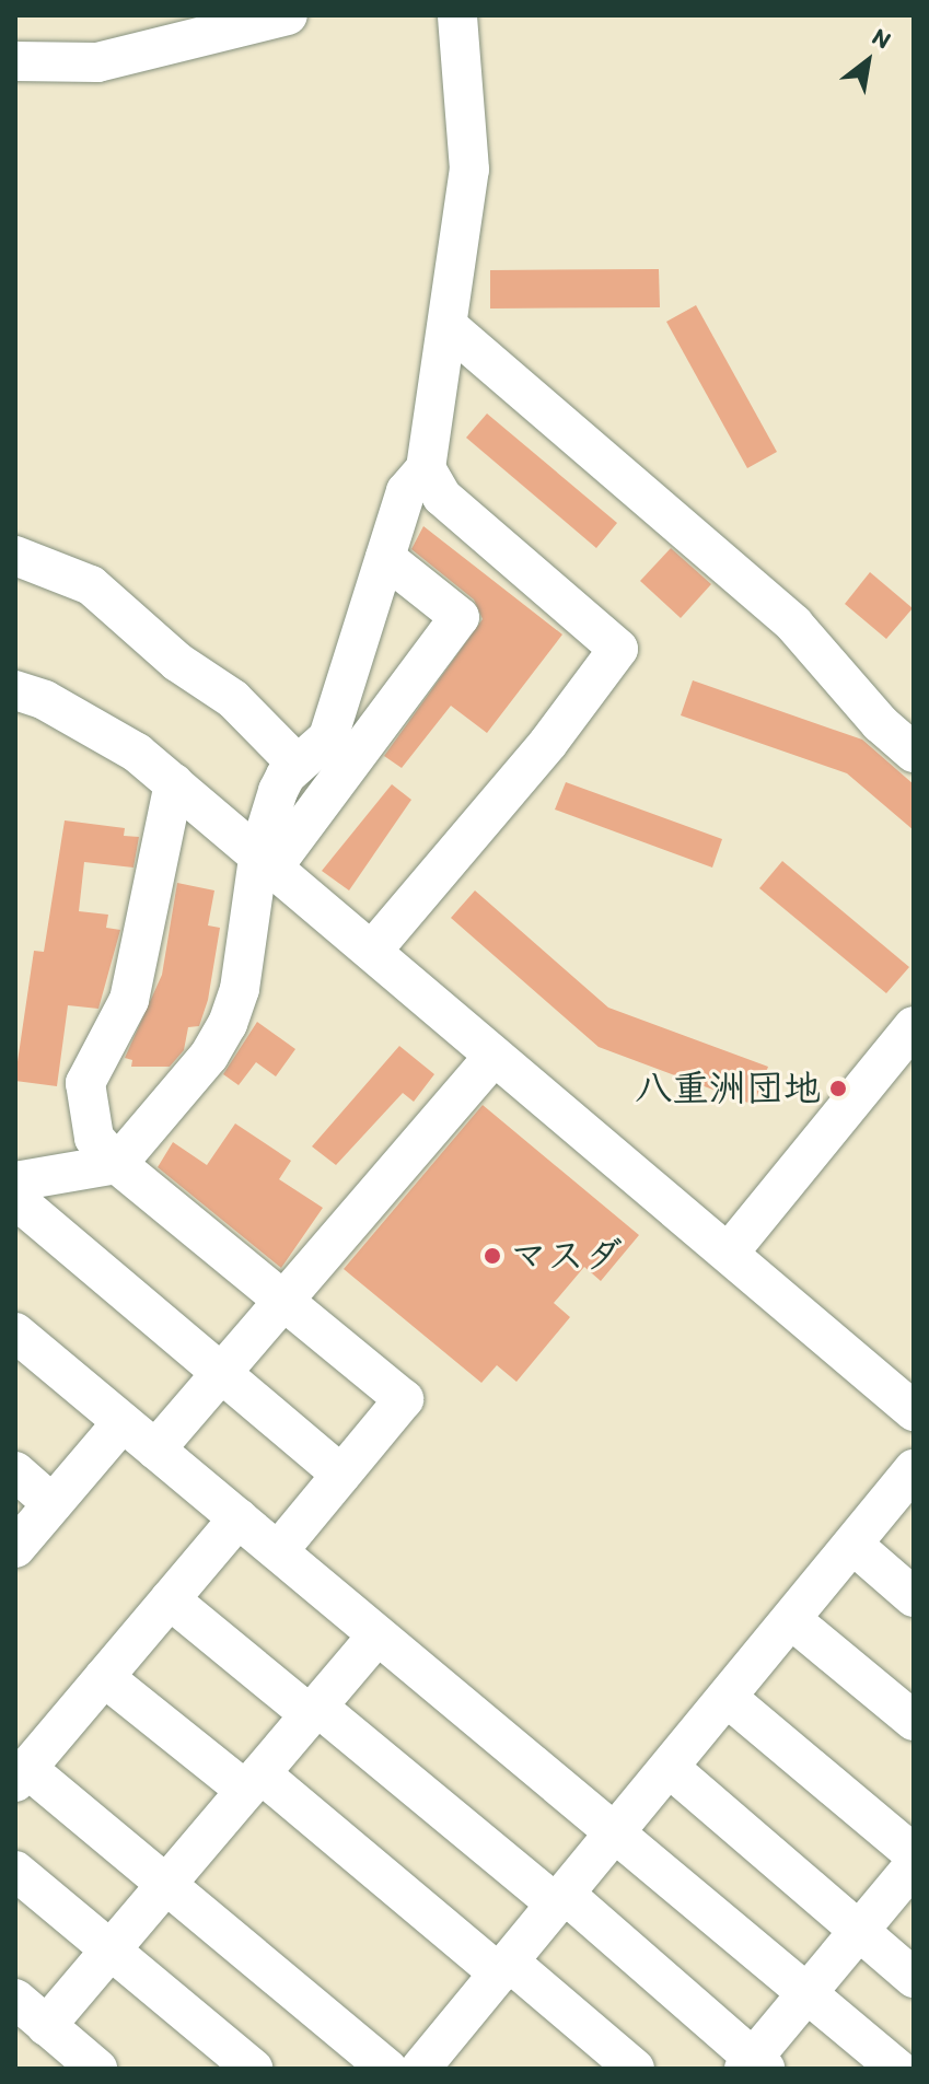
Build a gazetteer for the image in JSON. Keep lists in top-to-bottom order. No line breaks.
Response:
{"places":["八重洲団地","マスダ"],"north":"top right"}
